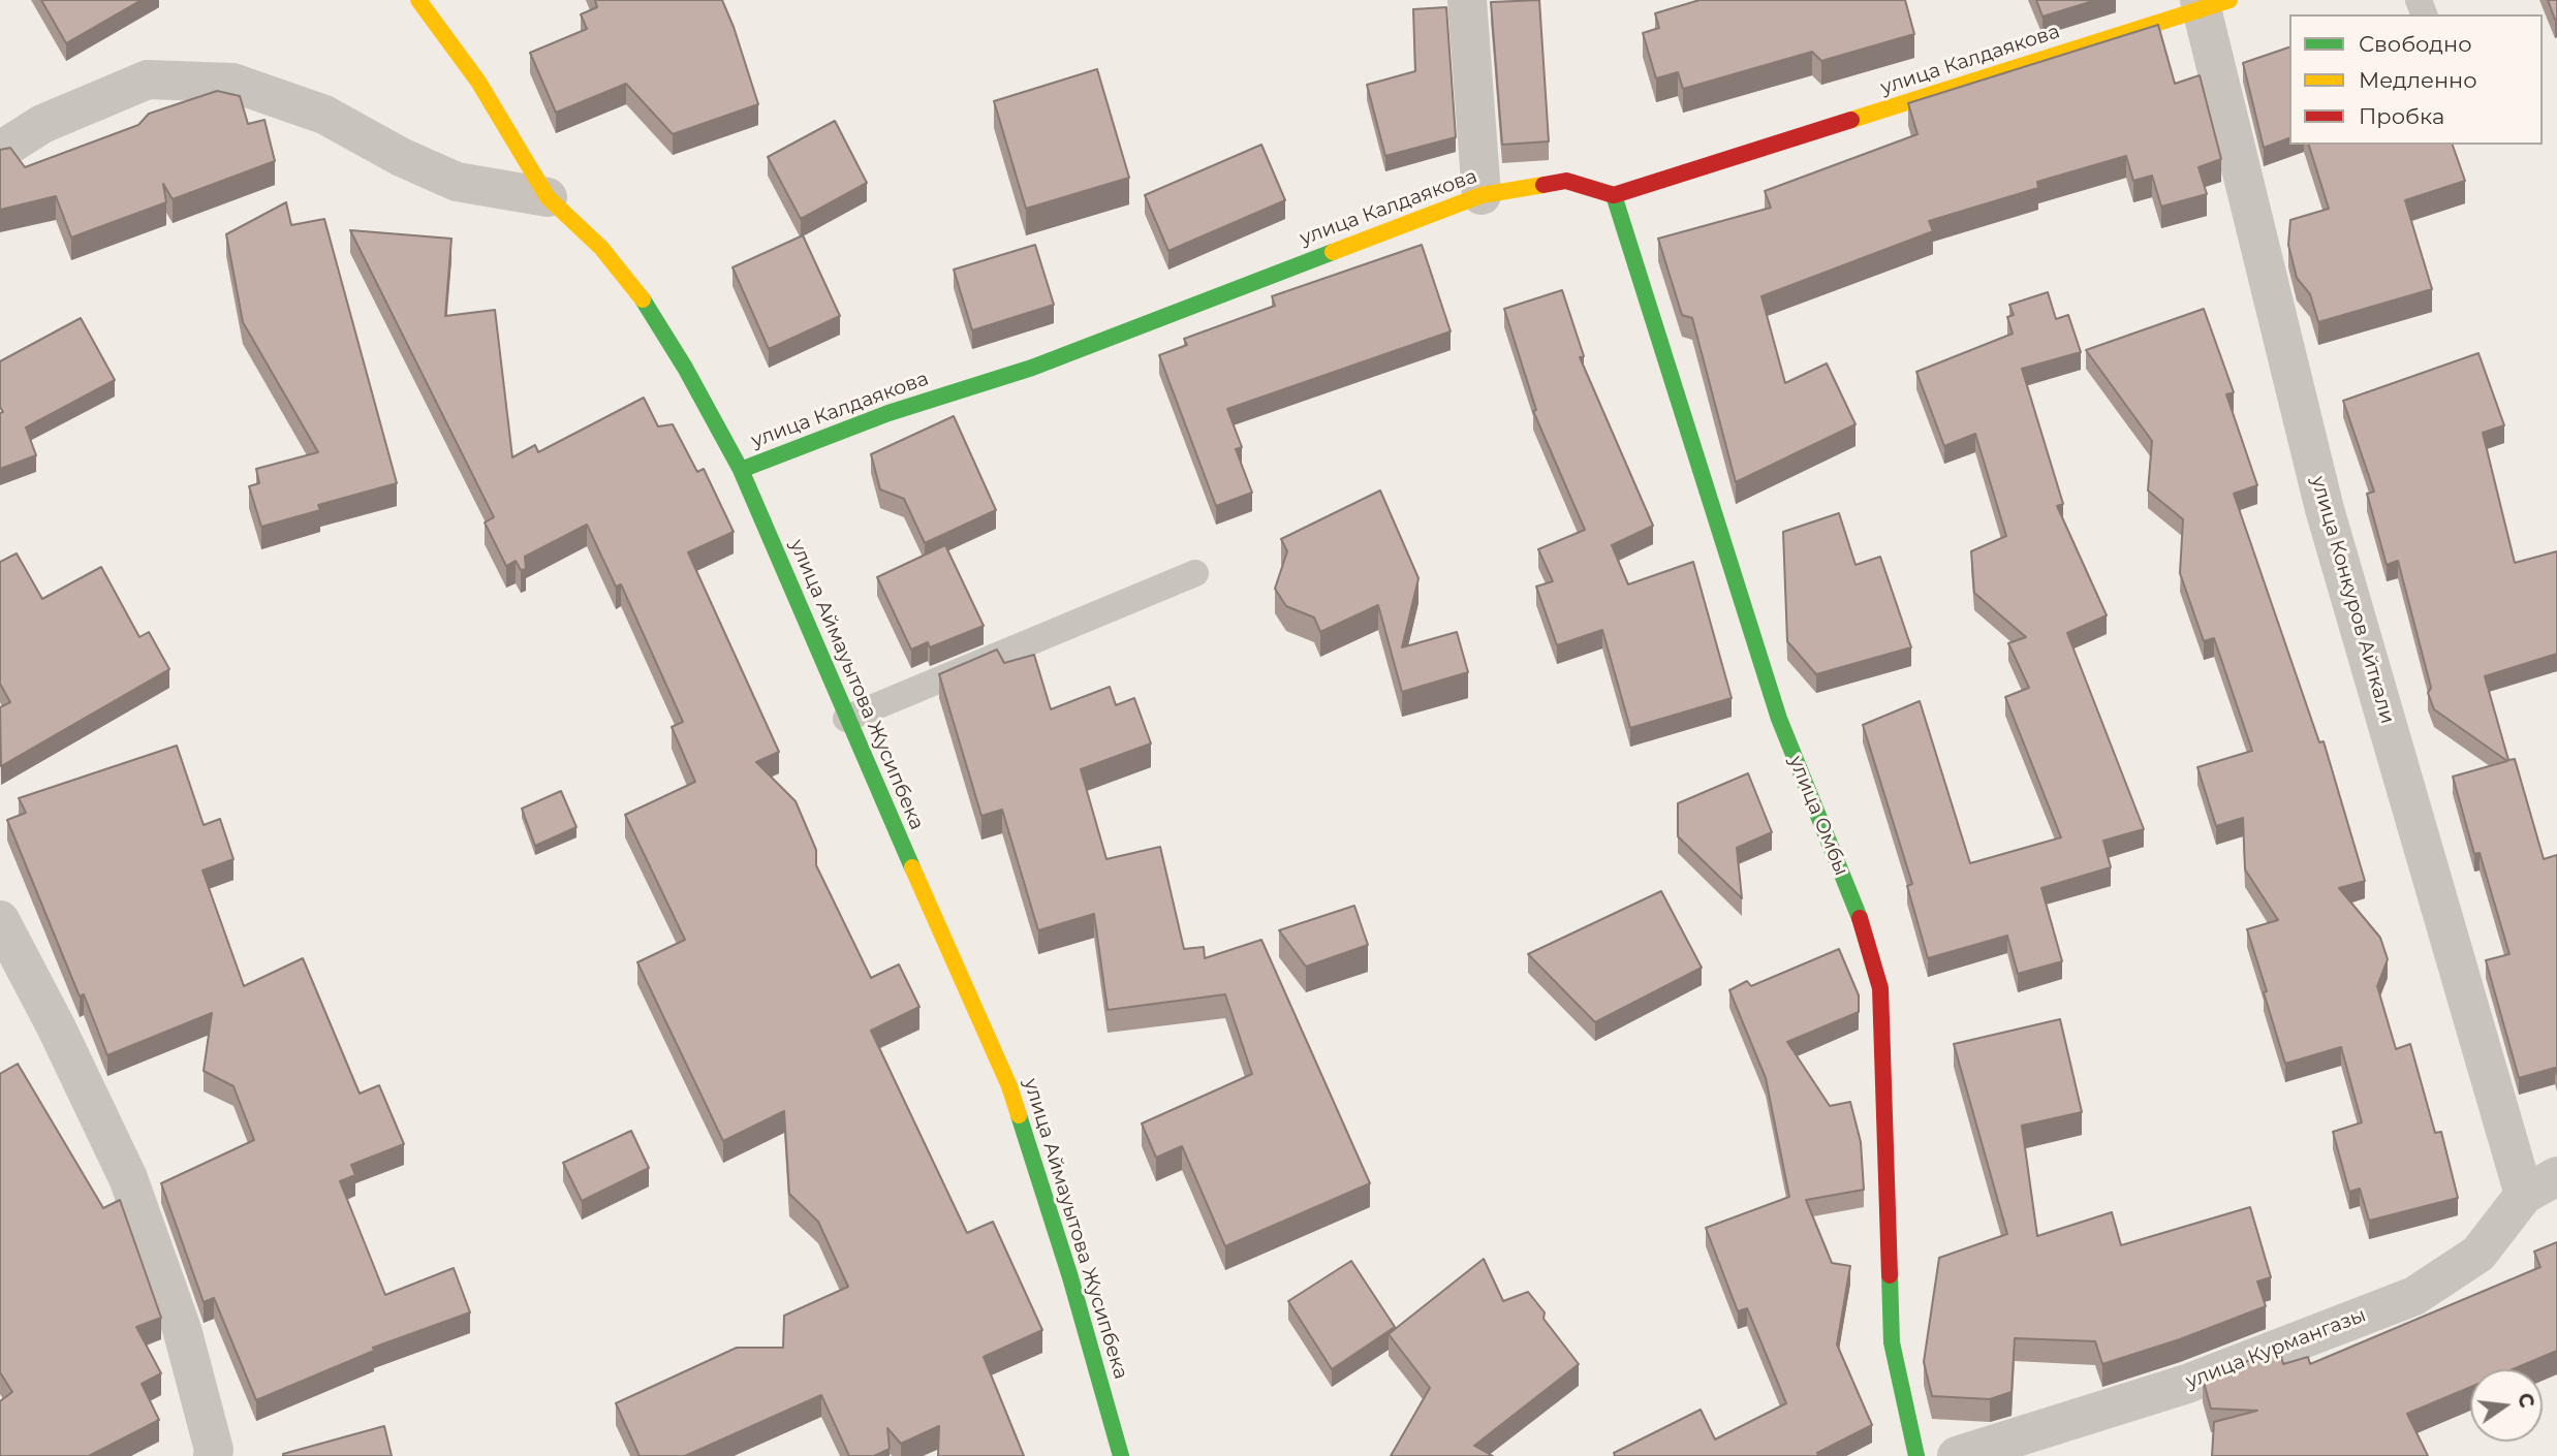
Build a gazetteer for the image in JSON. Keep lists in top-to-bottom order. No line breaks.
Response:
{"streets":{"street":["улица Калдаякова","улица Конкуров Айткали","улица Аймауытова Жусипбека","улица Омбы","улица Курмангазы"]},"crossings":[["улица Калдаякова","улица Конкуров Айткали"],["улица Калдаякова","улица Аймауытова Жусипбека"],["улица Калдаякова","улица Омбы"],["улица Конкуров Айткали","улица Курмангазы"]],"legend":["Свободно","Медленно","Пробка"],"north":"right"}
